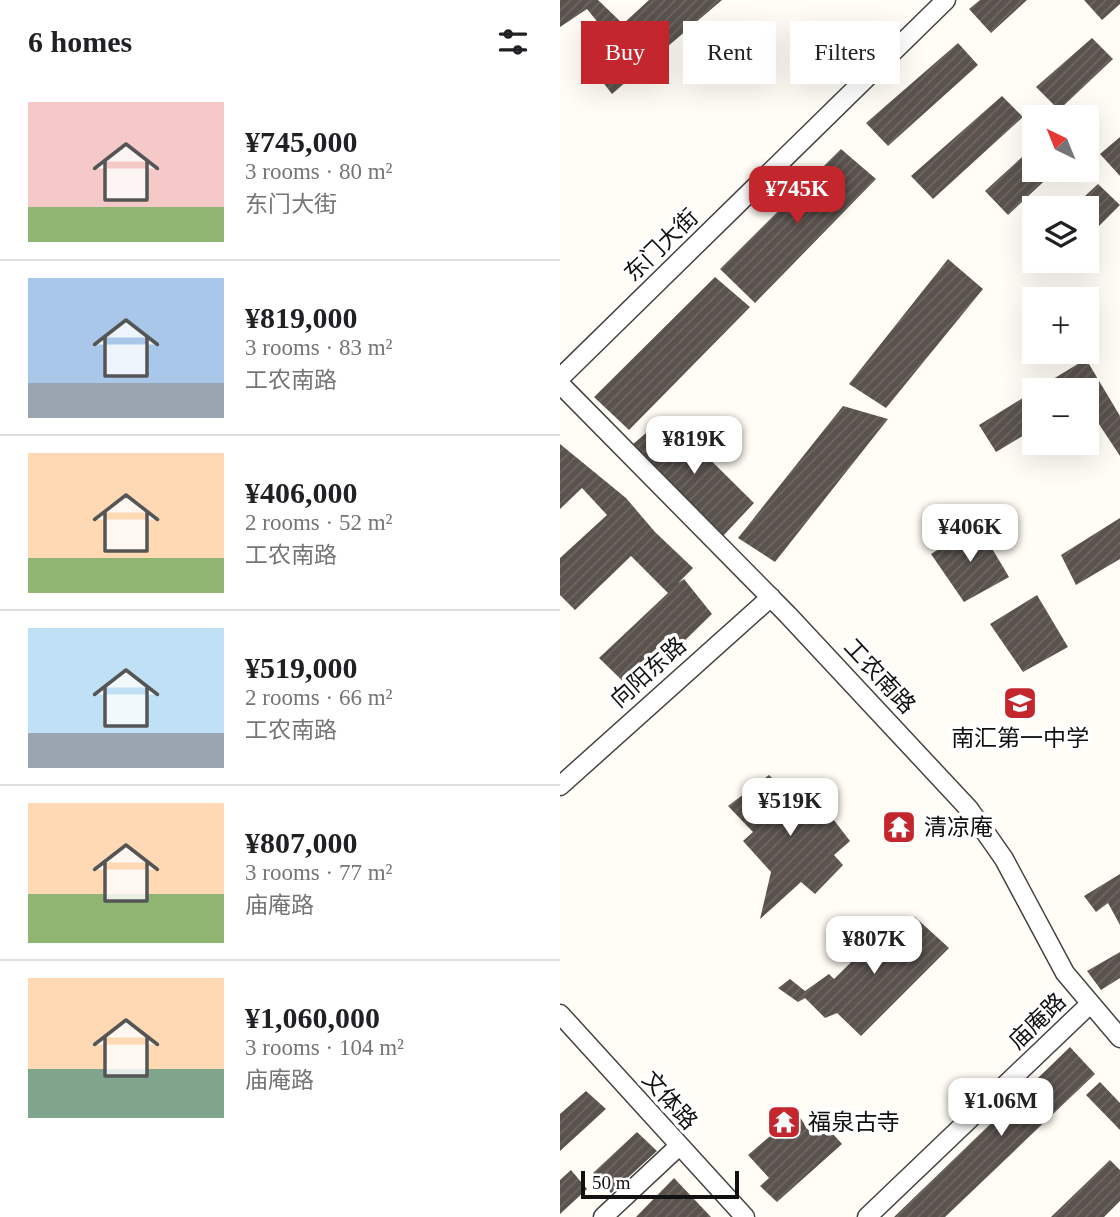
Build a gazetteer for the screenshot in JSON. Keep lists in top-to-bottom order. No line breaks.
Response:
{"streets":{"street":["东门大街","向阳东路","工农南路","庙庵路","文体路"]},"crossings":[["向阳东路","工农南路"],["工农南路","庙庵路"]],"places":{"school or university":["南汇第一中学"],"temple":["清凉庵","福泉古寺"]},"scale_bar":"50 m","north":"top left","page":{"heading":"6 homes","chip":["Buy","Rent","Filters"],"list":[{"name":"¥745,000","note":"3 rooms · 80 m² · 东门大街"},{"name":"¥819,000","note":"3 rooms · 83 m² · 工农南路"},{"name":"¥406,000","note":"2 rooms · 52 m² · 工农南路"},{"name":"¥519,000","note":"2 rooms · 66 m² · 工农南路"},{"name":"¥807,000","note":"3 rooms · 77 m² · 庙庵路"},{"name":"¥1,060,000","note":"3 rooms · 104 m² · 庙庵路"}],"map_buttons":["+","−"],"price":["¥745K","¥819K","¥406K","¥519K","¥807K","¥1.06M"],"scale":"50 m"}}
